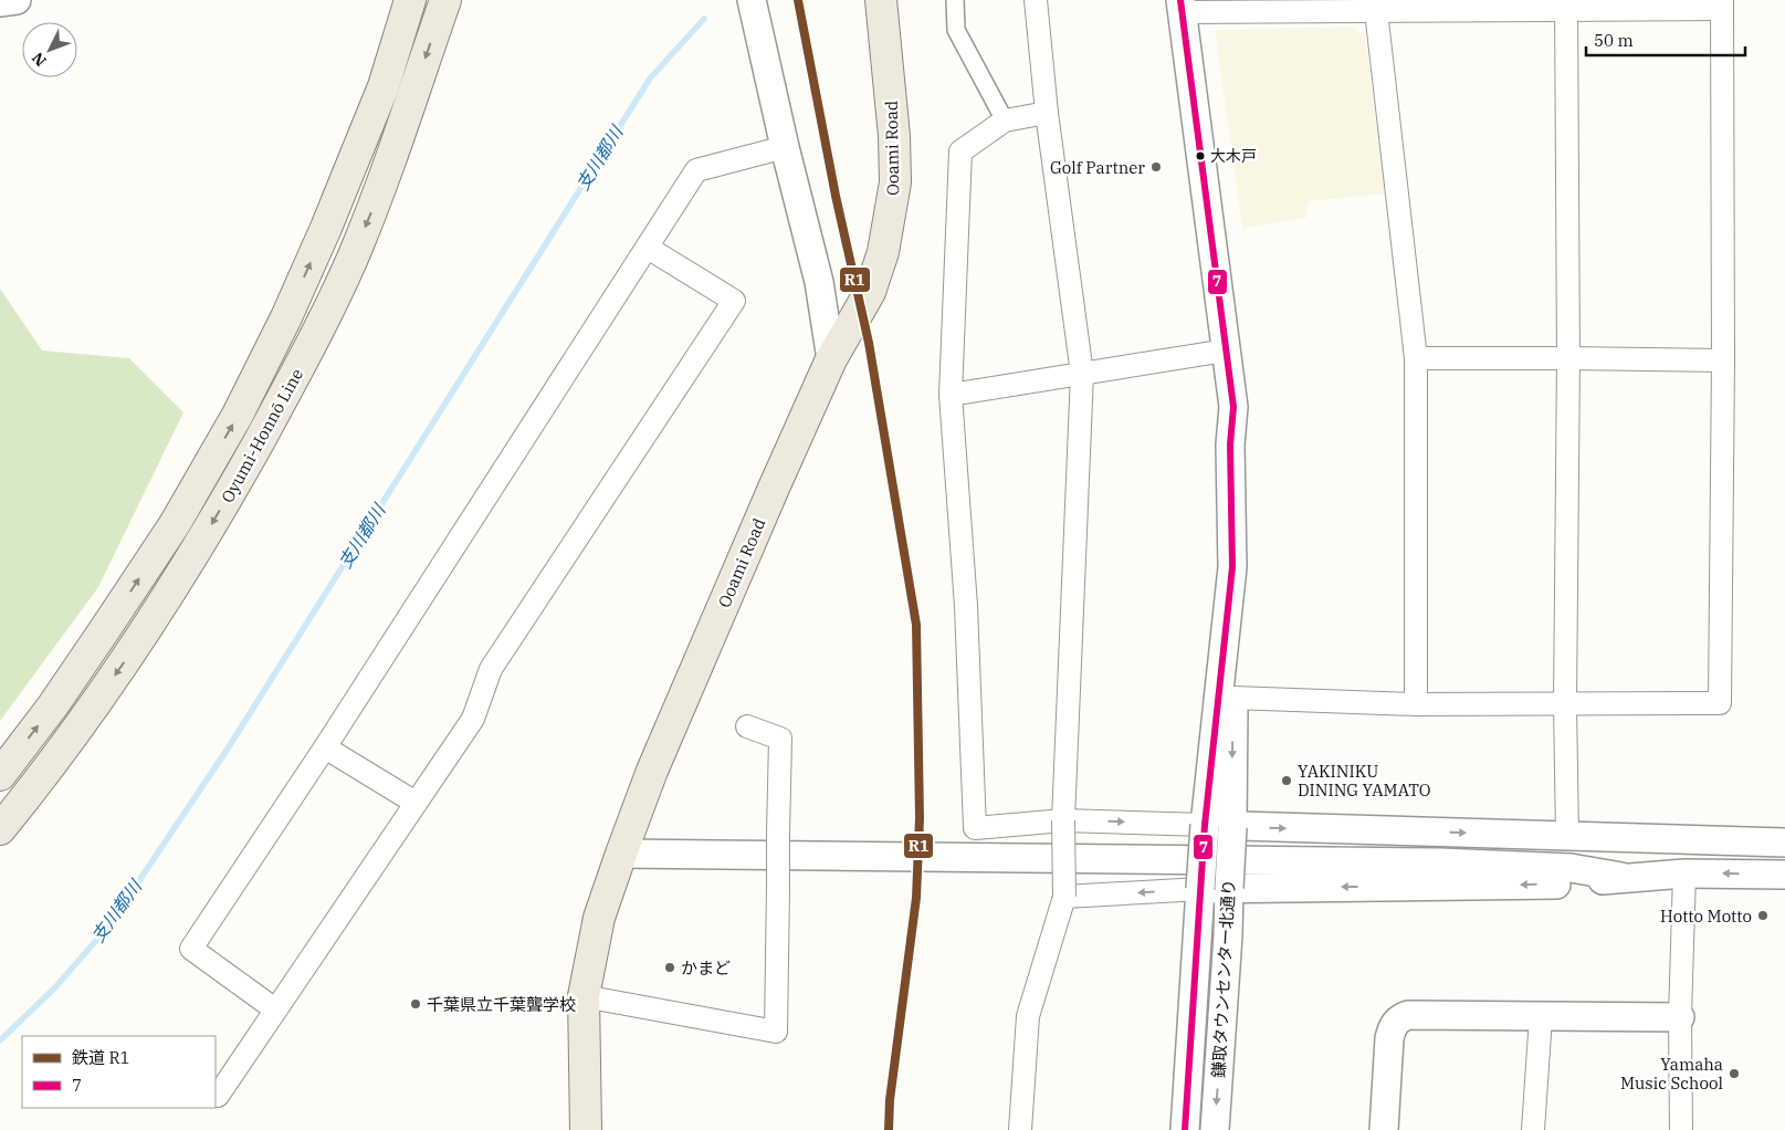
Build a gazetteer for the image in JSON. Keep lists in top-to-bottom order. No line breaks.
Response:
{"streets":{"main road":["Ooami Road","Oyumi-Honnō Line"],"street":["鎌取タウンセンター北通り"]},"water":["支川都川"],"places":["大木戸","Golf Partner","YAKINIKU DINING YAMATO","Hotto Motto","かまど","千葉県立千葉聾学校","Yamaha Music School"],"lines":["rail line R1","transit line 7"],"legend":["鉄道 R1","7"],"scale_bar":"50 m","north":"bottom left"}
